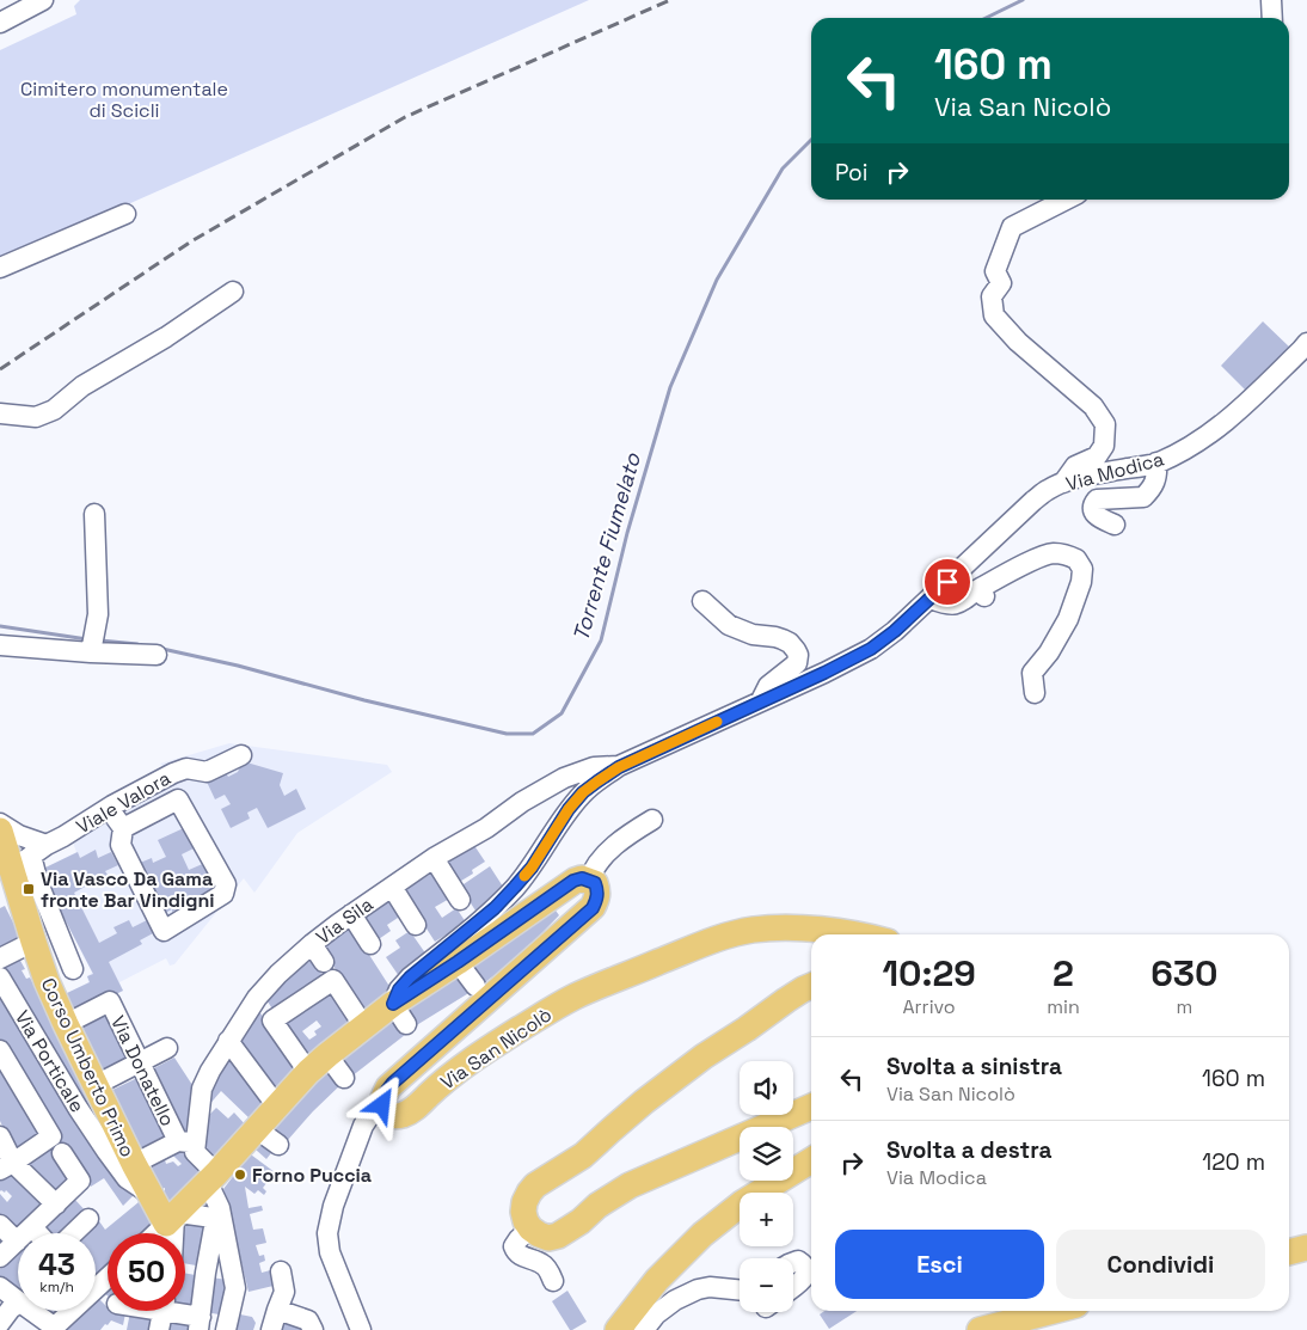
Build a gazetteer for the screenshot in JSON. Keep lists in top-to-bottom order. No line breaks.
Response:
{"streets":{"main road":["Via San Nicolò","Corso Umberto Primo"],"street":["Via Modica","Viale Valora","Via Sila","Via Porticale","Via Donatello"]},"crossings":[["Via Modica","Via Sila"],["Viale Valora","Corso Umberto Primo"],["Via Sila","Via Donatello"],["Via Porticale","Corso Umberto Primo"],["Corso Umberto Primo","Via Donatello"]],"water":["Torrente Fiumelato"],"parks":["Cimitero monumentale di Scicli"],"places":{"transit":["Via Vasco Da Gama fronte Bar Vindigni"],"other":["Forno Puccia"]},"page":{"turn":["160 m","Via San Nicolò"],"then":"Poi","eta":["10:29","Arrivo","2","min","630","m"],"list":[{"name":"Svolta a sinistra","note":"Via San Nicolò","value":"160 m"},{"name":"Svolta a destra","note":"Via Modica","value":"120 m"}],"map_buttons":["+","−"],"buttons":["Esci","Condividi"],"speed":"43 km/h","limit":"50"}}
